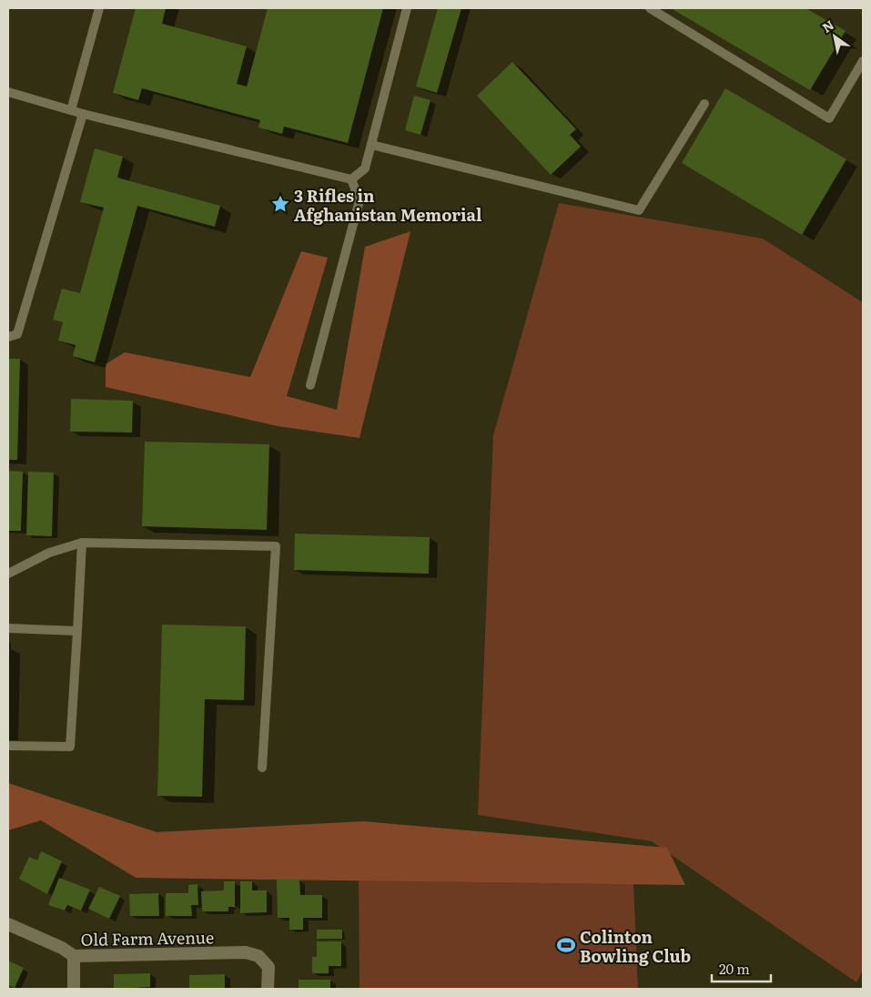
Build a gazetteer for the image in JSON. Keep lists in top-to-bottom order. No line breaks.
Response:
{"streets":{"street":["Old Farm Avenue"]},"places":{"place":["3 Rifles in Afghanistan Memorial"],"sports":["Colinton Bowling Club"]},"scale_bar":"20 m","north":"top left"}
